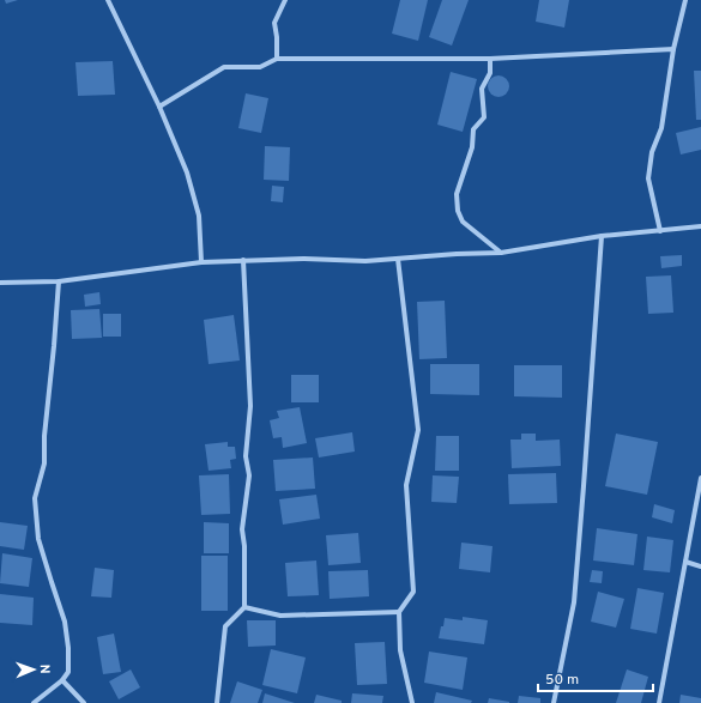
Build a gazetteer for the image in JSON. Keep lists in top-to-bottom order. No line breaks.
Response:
{"scale_bar":"50 m","north":"right"}
